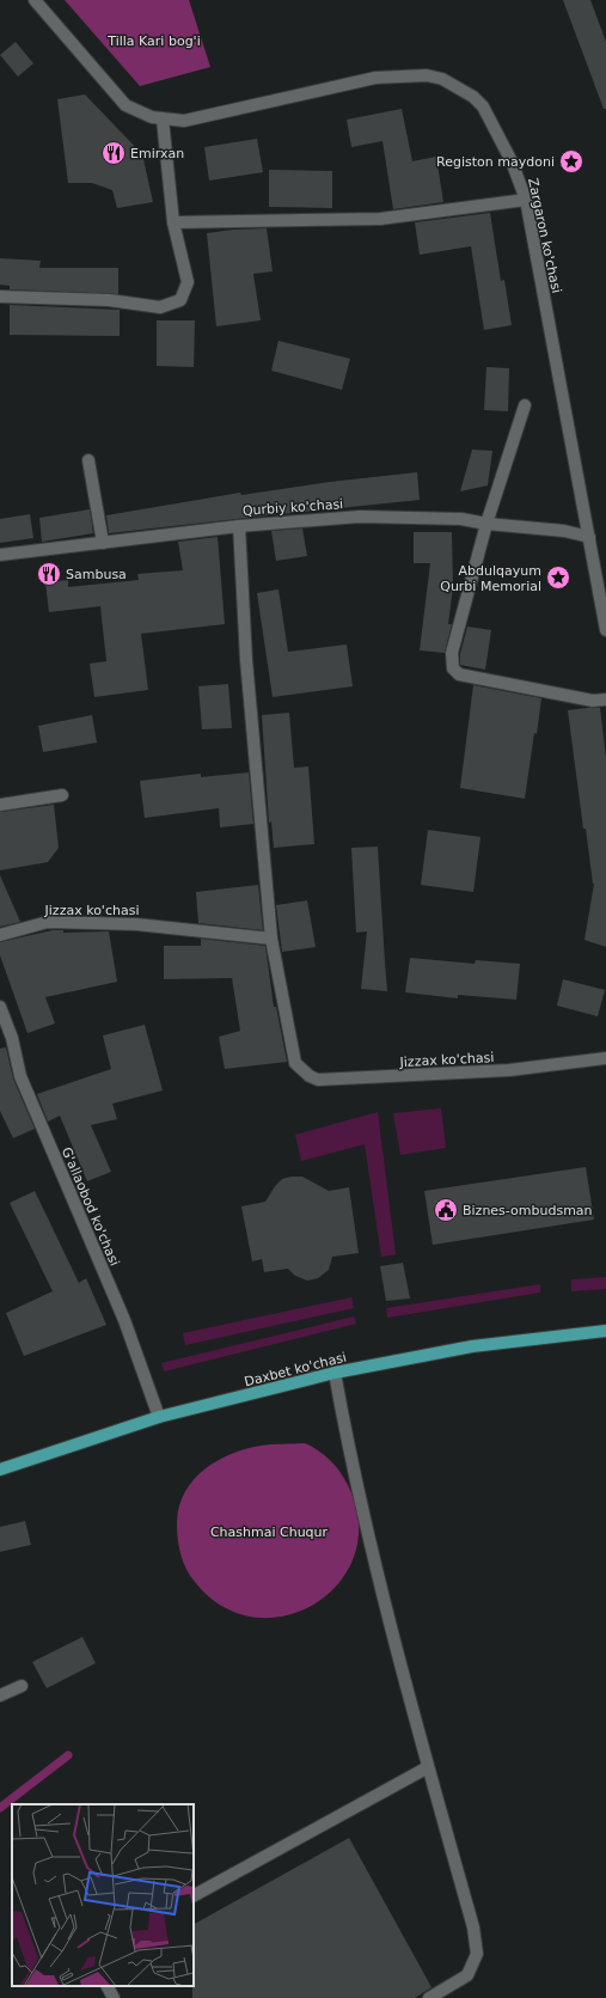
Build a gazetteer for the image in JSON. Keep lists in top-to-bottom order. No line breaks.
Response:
{"streets":{"main road":["Daxbet ko'chasi"],"street":["Zargaron ko'chasi","Qurbiy ko'chasi","Jizzax ko'chasi","G'allaobod ko'chasi"]},"crossings":[["Zargaron ko'chasi","Qurbiy ko'chasi"],["G'allaobod ko'chasi","Daxbet ko'chasi"]],"parks":["Tilla Kari bog'i","Chashmai Chuqur"],"places":{"restaurant":["Emirxan","Sambusa"],"place":["Registon maydoni","Abdulqayum Qurbi Memorial"],"public building":["Biznes-ombudsman"]}}
